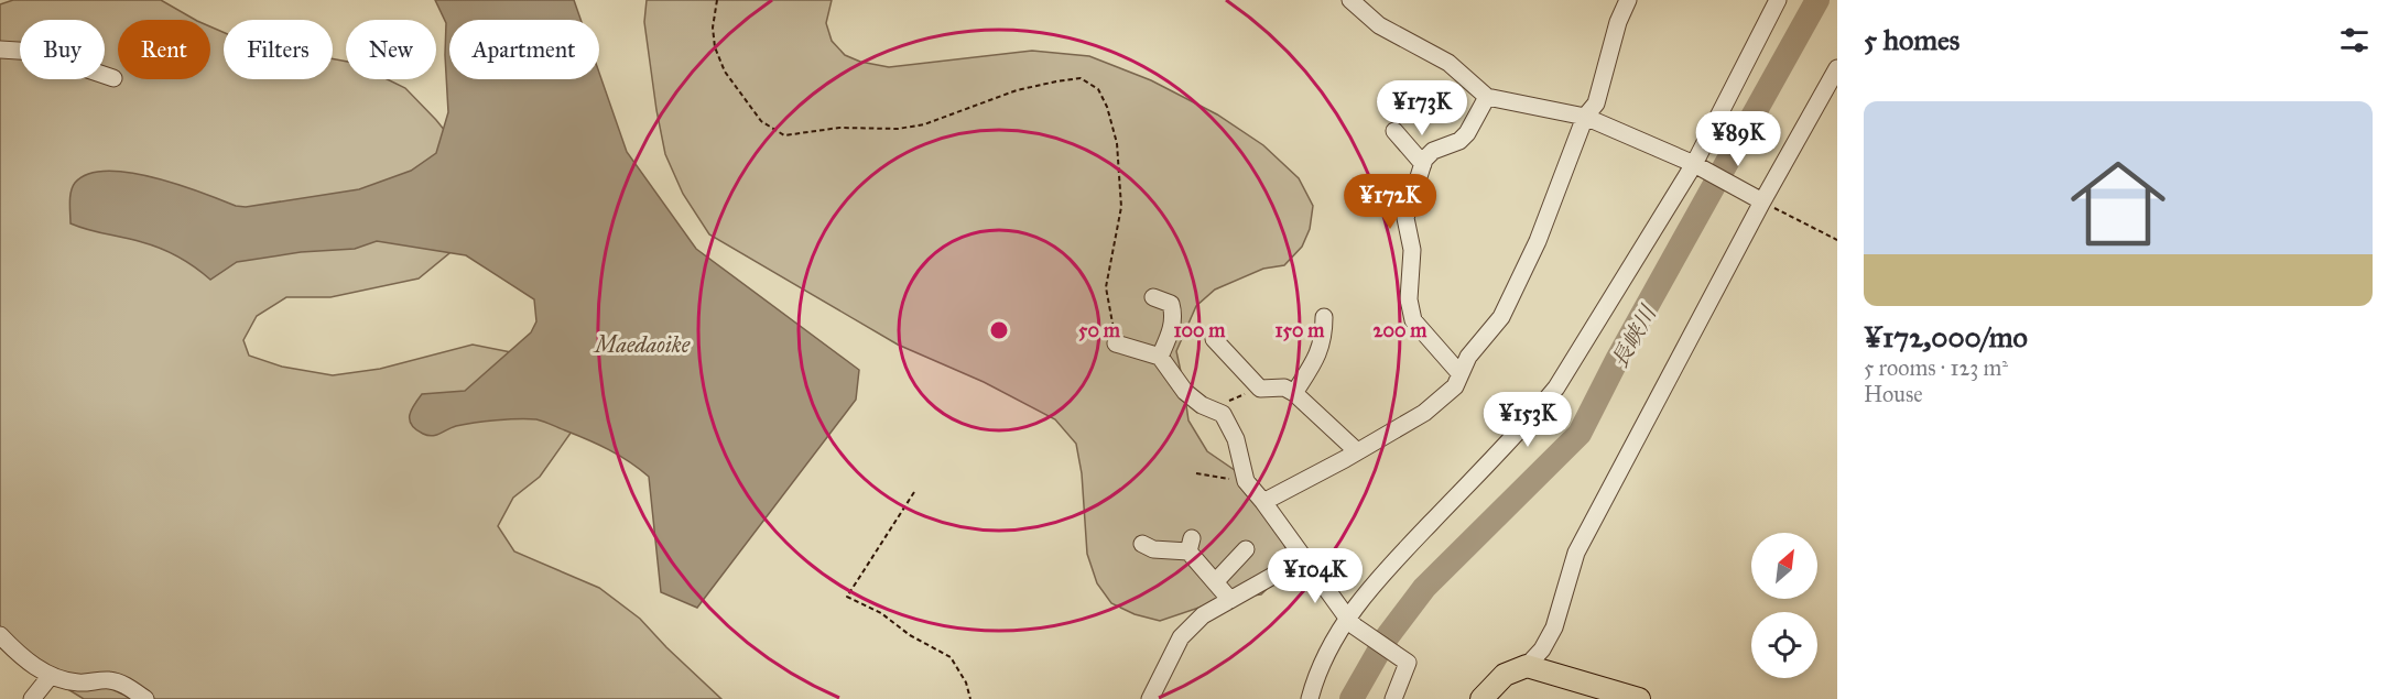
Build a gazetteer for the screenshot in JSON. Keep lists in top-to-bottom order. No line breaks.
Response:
{"water":["長峡川","Maedaoike"],"north":"top right","page":{"heading":"5 homes","chip":["Buy","Rent","Filters","New","Apartment"],"list":[{"name":"¥172,000/mo","note":"5 rooms · 123 m² · House"}],"price":["¥173K","¥89K","¥172K","¥153K","¥104K"]},"rings":["50 m","100 m","150 m","200 m"]}
